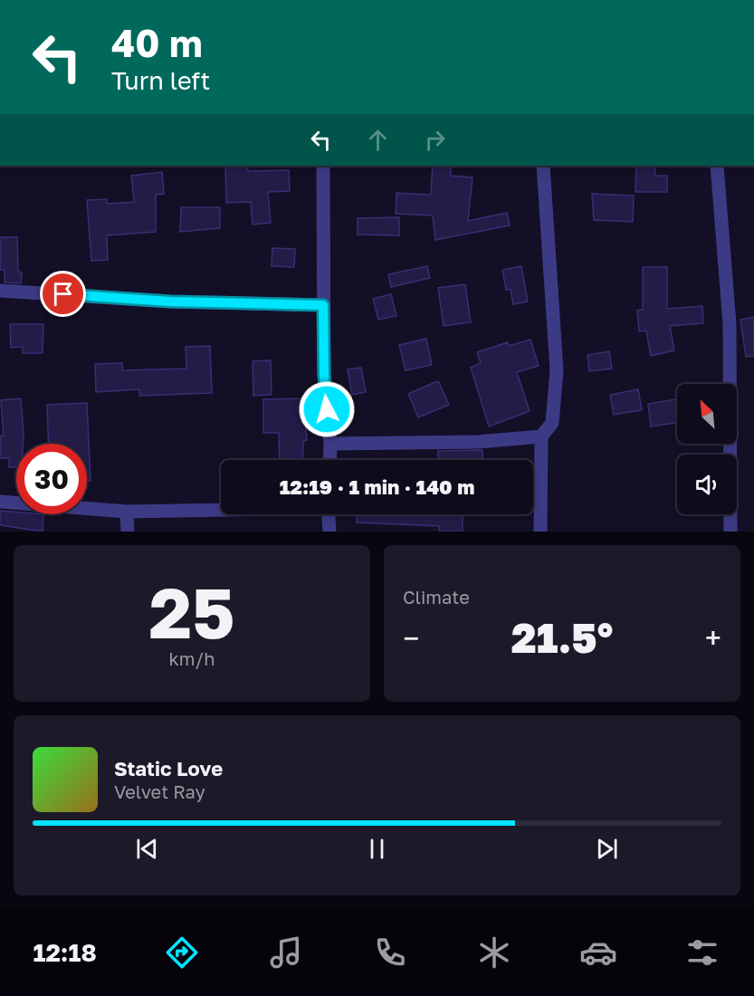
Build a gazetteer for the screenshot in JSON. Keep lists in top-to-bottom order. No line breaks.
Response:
{"north":"top left","page":{"turn":["40 m","Turn left"],"limit":"30","trip":"12:19 · 1 min · 140 m","tile":[["25","km/h"],"Climate"],"heat":["−","21.5°","+"],"song":["Static Love","Velvet Ray"],"tabs":"12:18"}}
